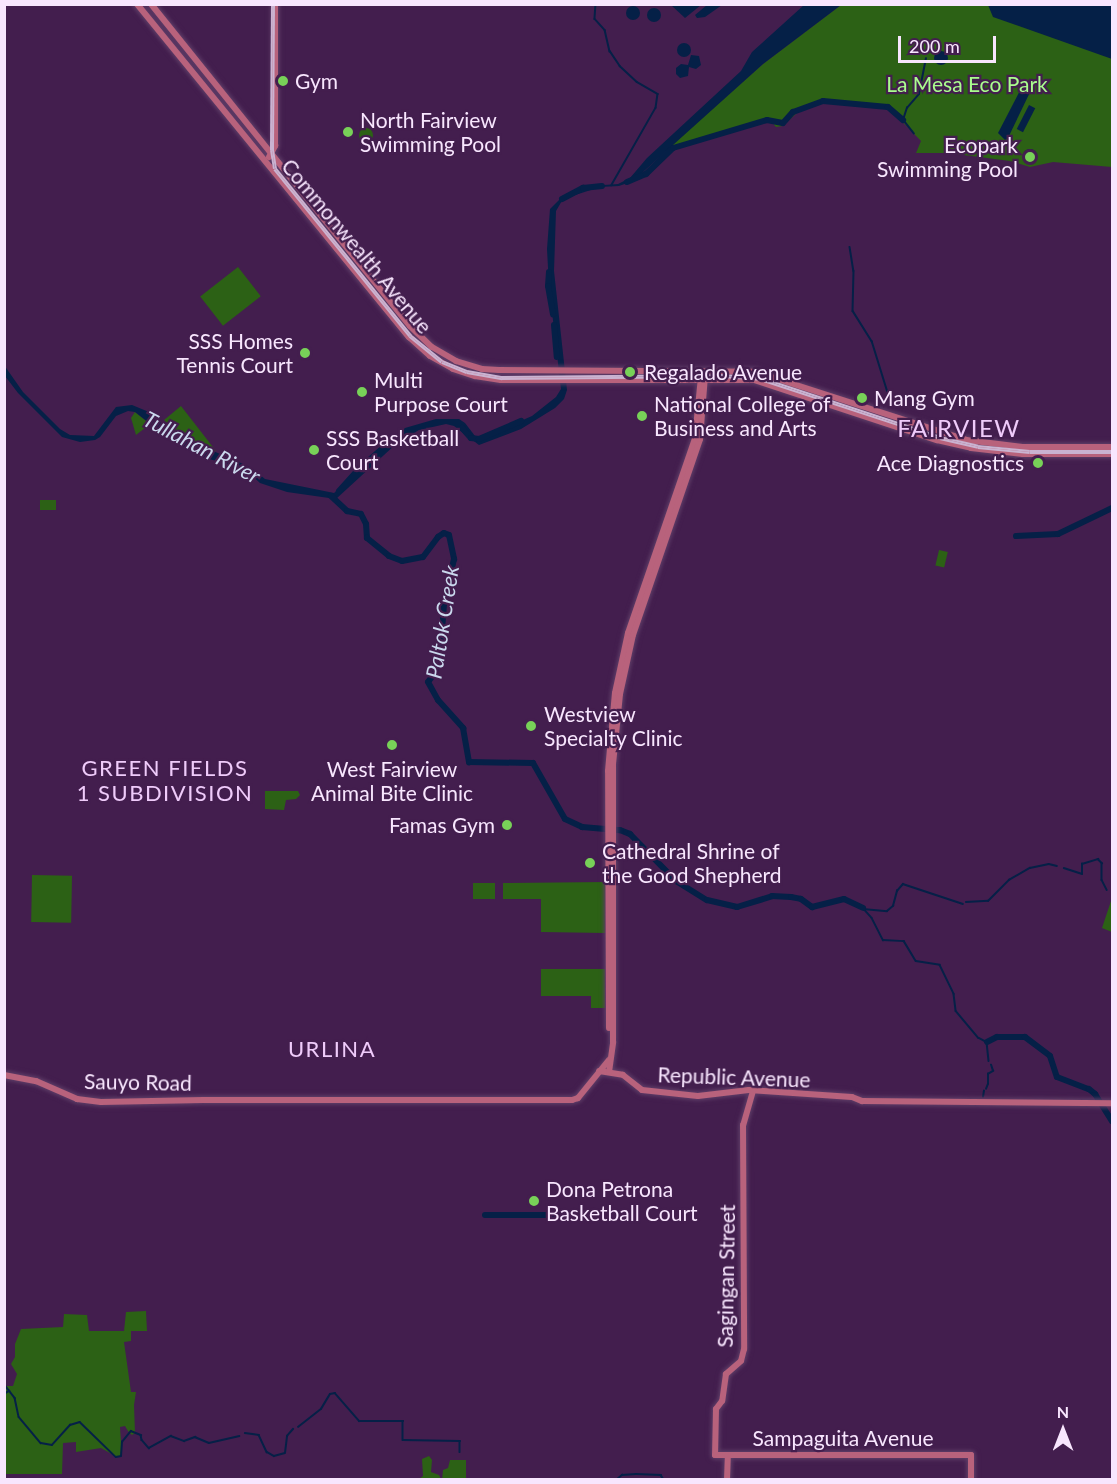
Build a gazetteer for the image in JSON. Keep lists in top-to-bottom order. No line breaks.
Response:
{"streets":{"main road":["Commonwealth Avenue","Republic Avenue","Sauyo Road","Sagingan Street","Sampaguita Avenue"]},"crossings":[["Republic Avenue","Sauyo Road"],["Republic Avenue","Sagingan Street"],["Sagingan Street","Sampaguita Avenue"]],"districts":["FAIRVIEW","GREEN FIELDS 1 SUBDIVISION","URLINA"],"water":["Tullahan River","Paltok Creek"],"parks":["La Mesa Eco Park"],"places":["Gym","North Fairview Swimming Pool","Ecopark Swimming Pool","SSS Homes Tennis Court","Regalado Avenue","Multi Purpose Court","Mang Gym","National College of Business and Arts","SSS Basketball Court","Ace Diagnostics","Westview Specialty Clinic","West Fairview Animal Bite Clinic","Famas Gym","Cathedral Shrine of the Good Shepherd","Dona Petrona Basketball Court"],"scale_bar":"200 m","north":"top"}
